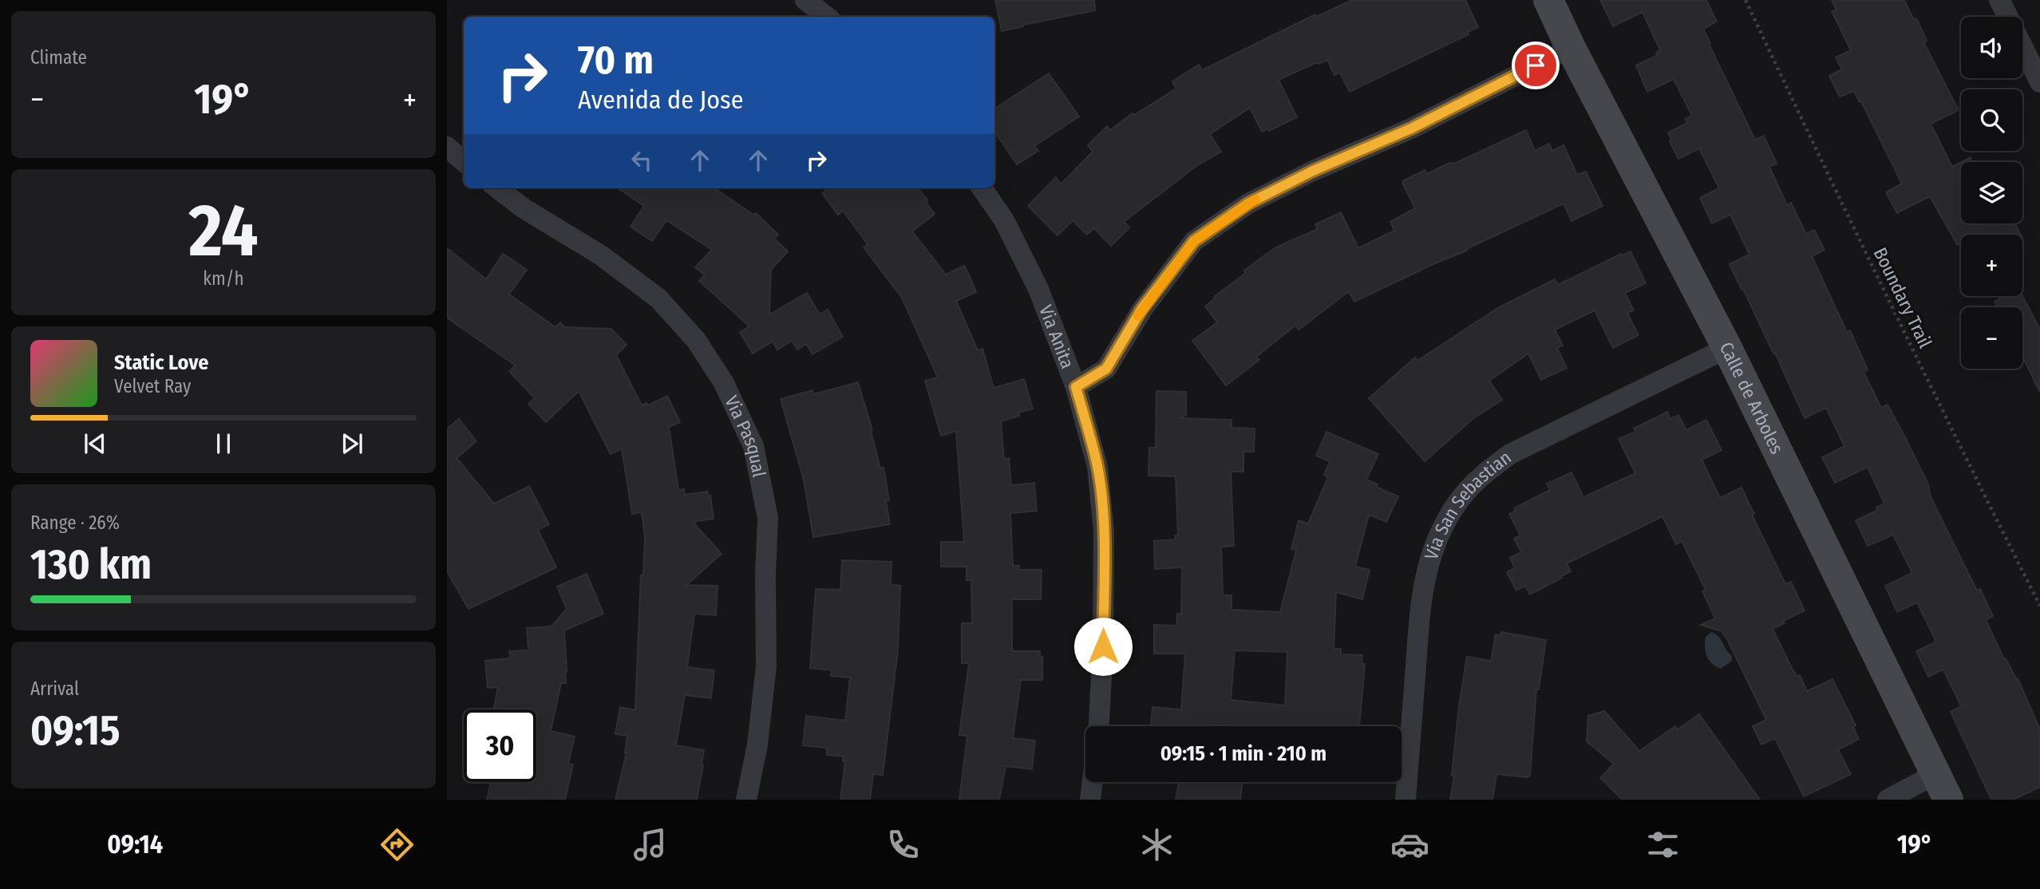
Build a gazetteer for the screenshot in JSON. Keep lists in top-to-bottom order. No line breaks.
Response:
{"streets":{"street":["Via Anita","Calle de Arboles","Via Pasqual","Via San Sebastian"],"path":["Boundary Trail"]},"crossings":[["Calle de Arboles","Via San Sebastian"]],"page":{"tile":["Climate",["24","km/h"],["Range · 26%","130 km"],["Arrival","09:15"]],"map_buttons":["+","−"],"turn":["70 m","Avenida de Jose"],"heat":["−","19°","+"],"song":["Static Love","Velvet Ray"],"limit":"30","trip":"09:15 · 1 min · 210 m","tabs":["09:14","19°"]}}
